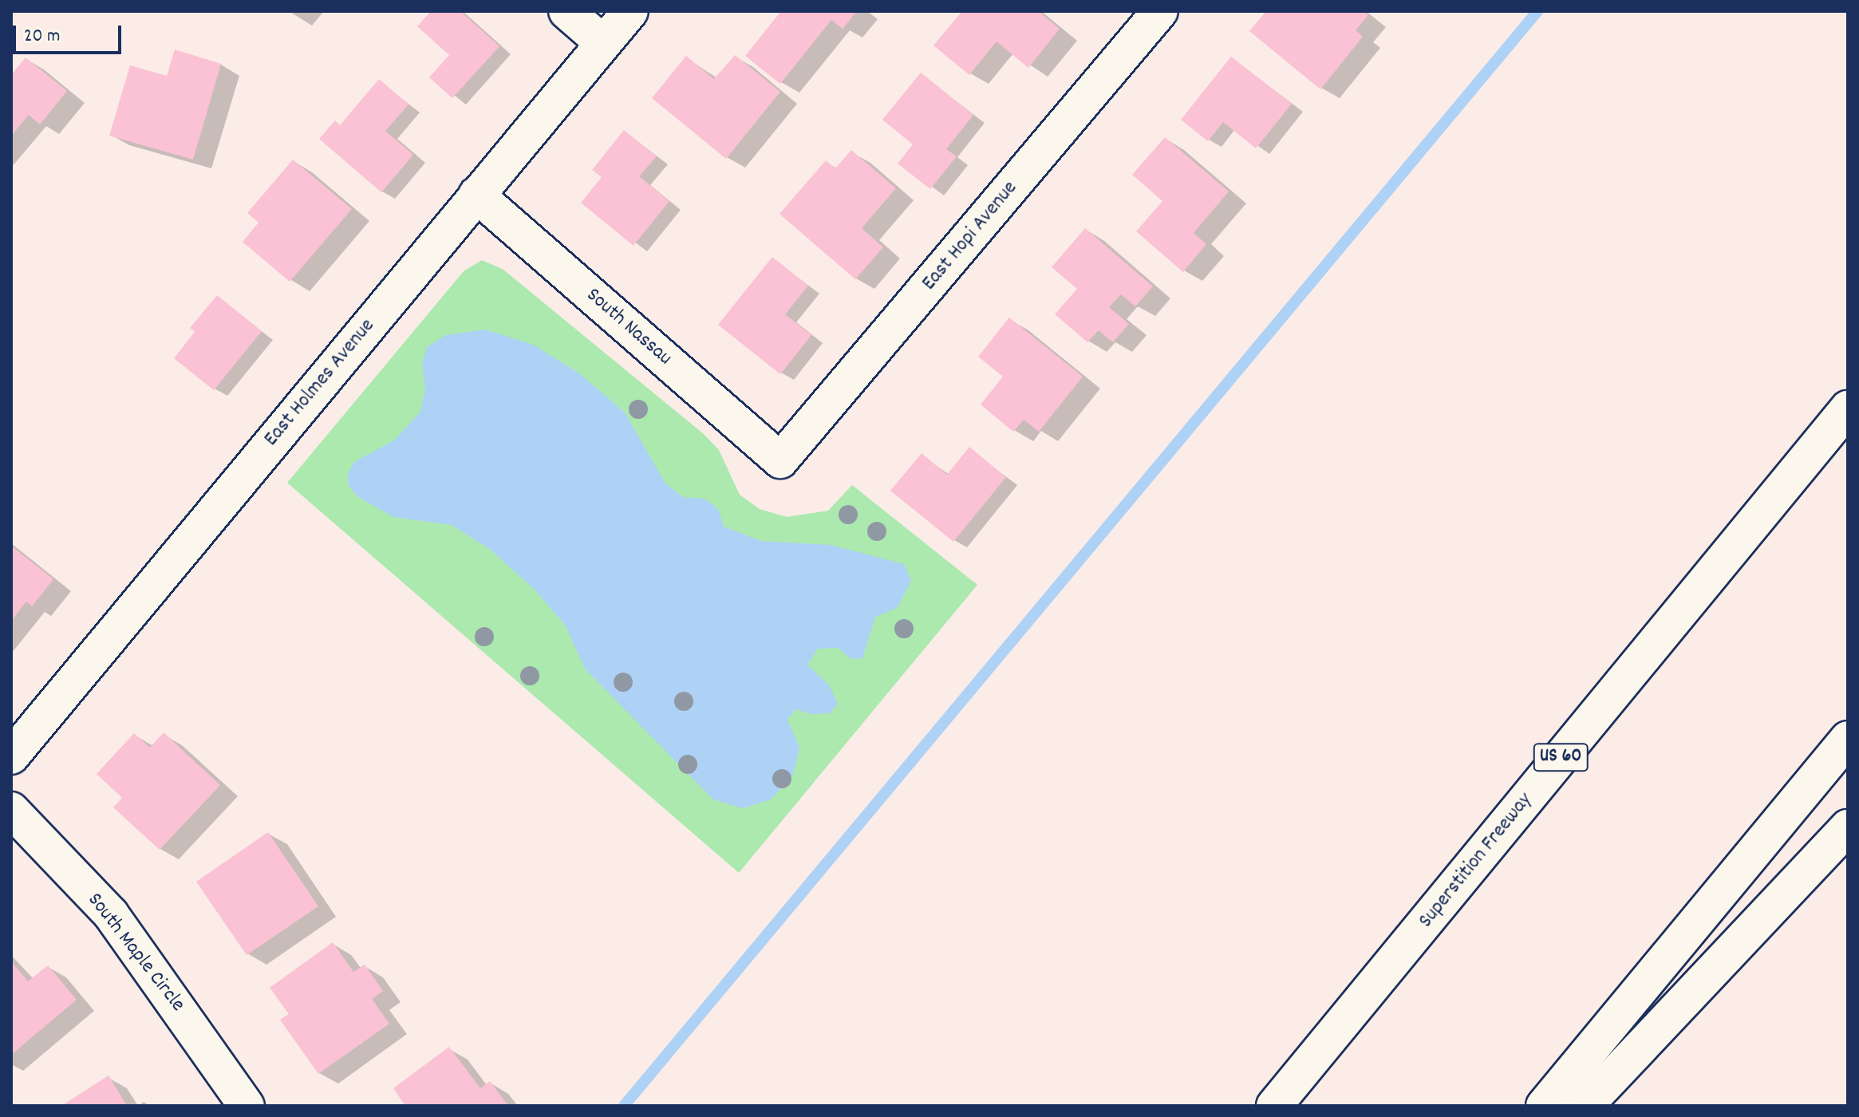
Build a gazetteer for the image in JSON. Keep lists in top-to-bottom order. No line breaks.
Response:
{"streets":{"main road":["East Hopi Avenue","South Nassau","East Holmes Avenue","US 60","Superstition Freeway","South Maple Circle"]},"crossings":[["East Hopi Avenue","South Nassau"],["South Nassau","East Holmes Avenue"]],"scale_bar":"20 m"}
